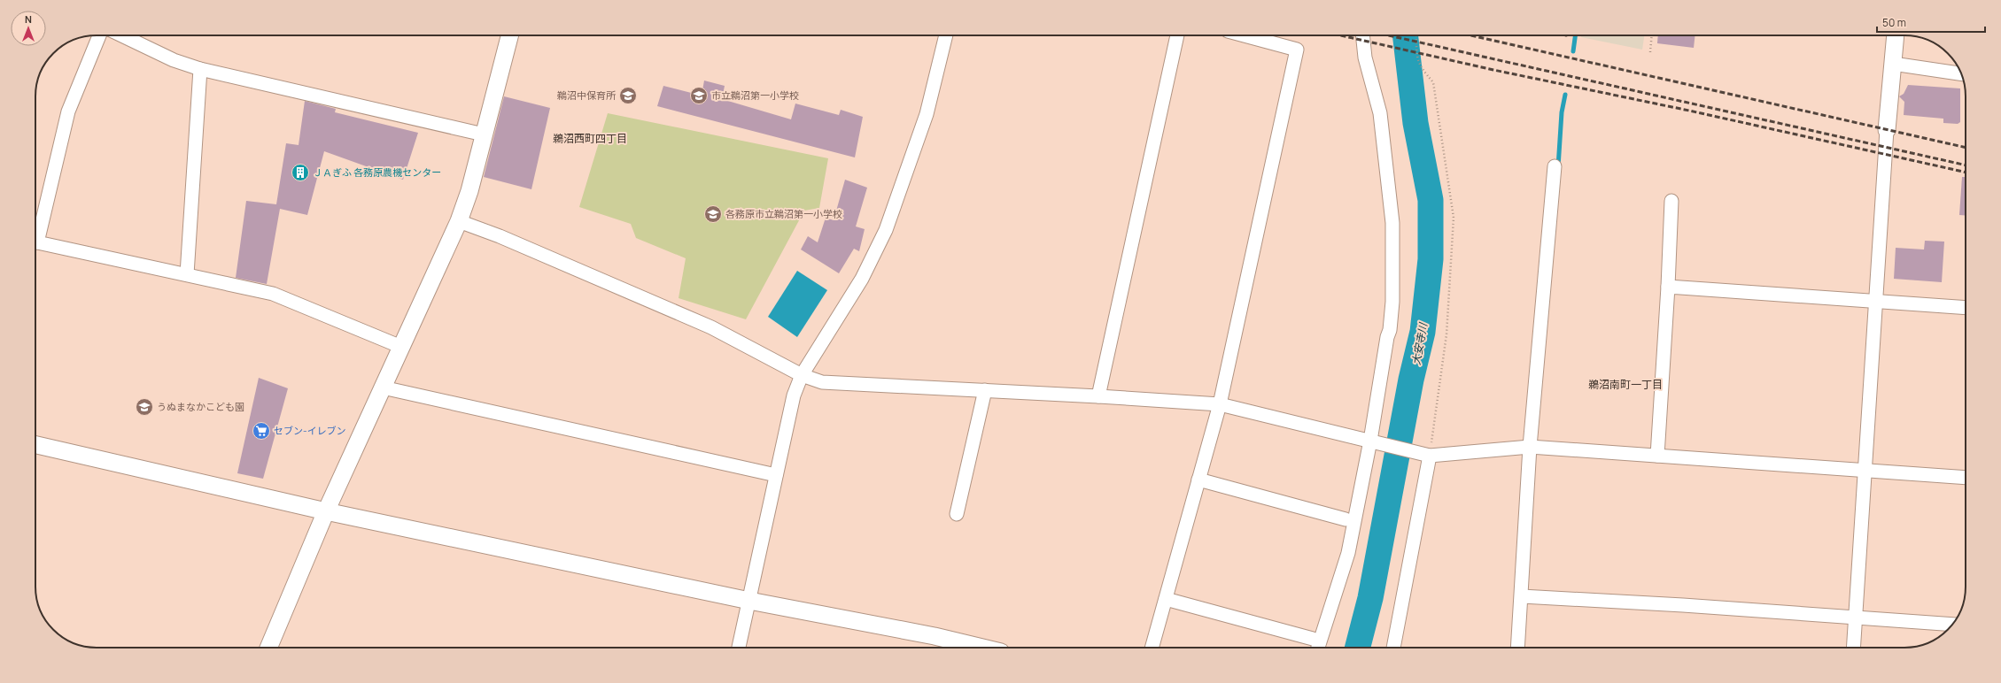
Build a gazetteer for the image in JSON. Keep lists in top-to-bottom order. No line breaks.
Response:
{"districts":["鵜沼西町四丁目","鵜沼南町一丁目"],"water":["大安寺川"],"places":{"school or university":["鵜沼中保育所","市立鵜沼第一小学校","各務原市立鵜沼第一小学校","うぬまなかこども園"],"building":["ＪＡぎふ 各務原農機センター"],"supermarket":["セブン-イレブン"]},"scale_bar":"50 m","north":"top"}
